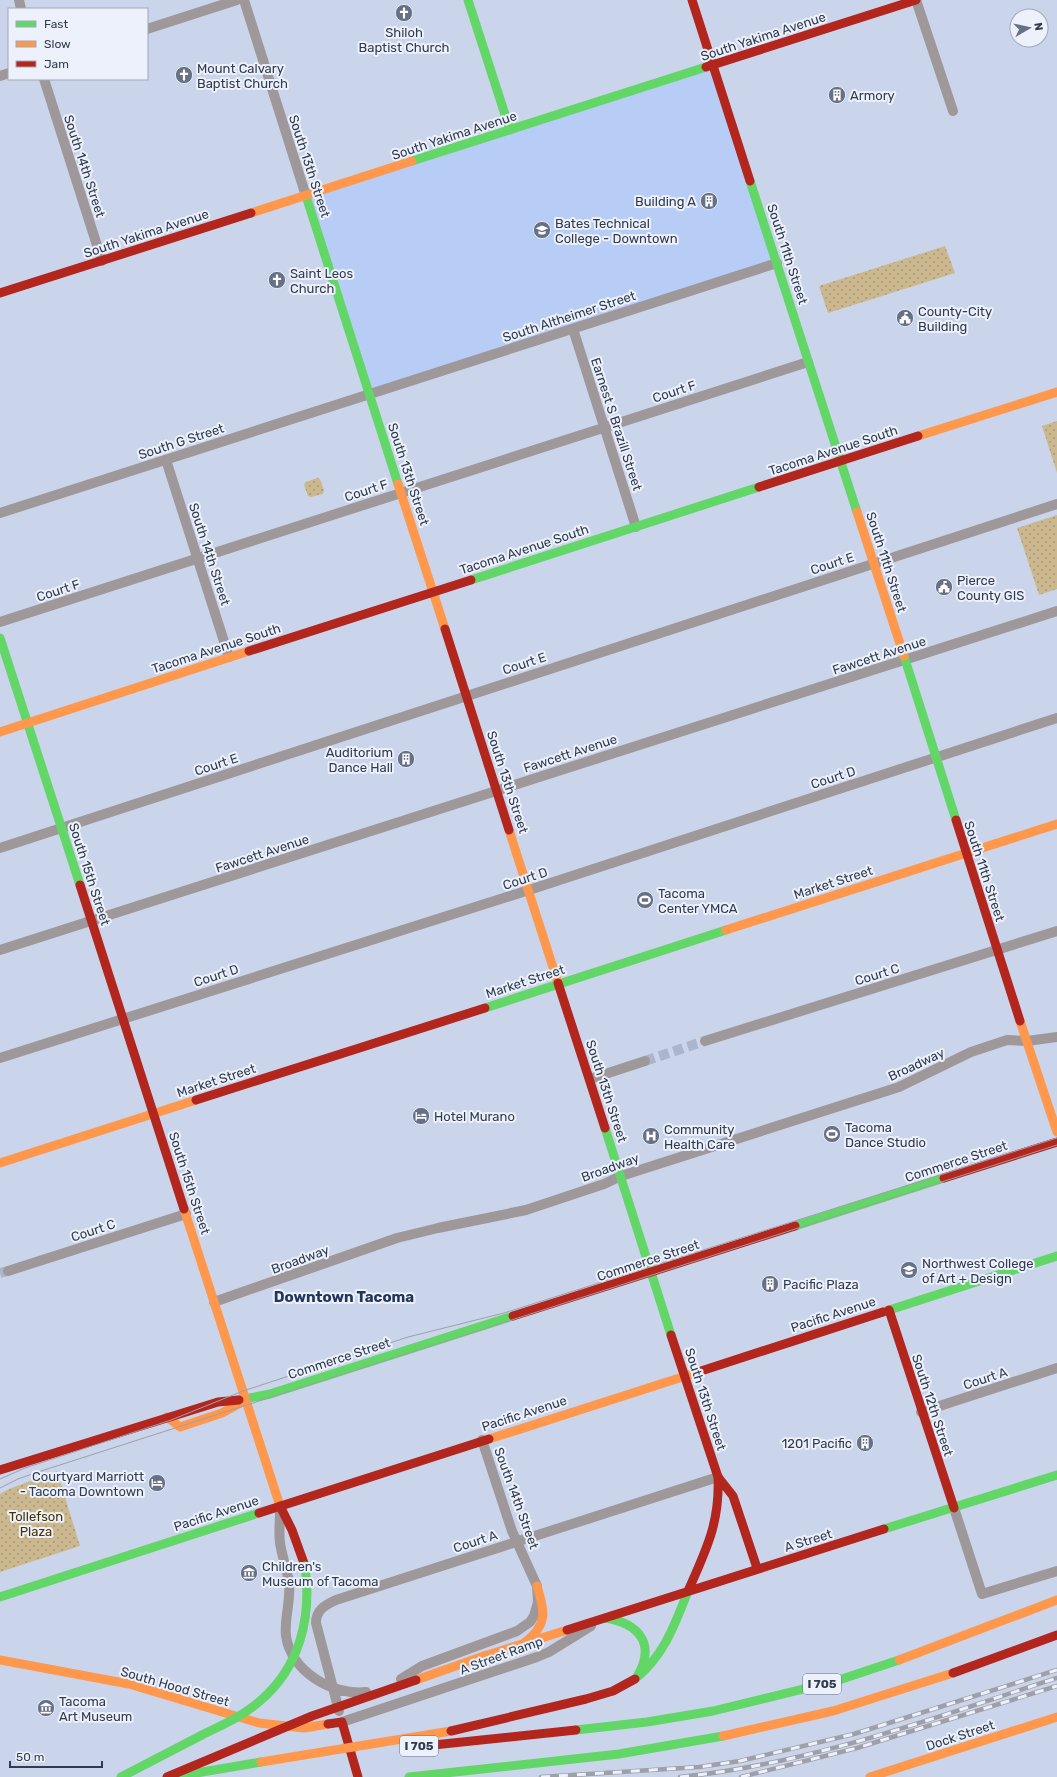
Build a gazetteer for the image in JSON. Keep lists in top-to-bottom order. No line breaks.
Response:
{"streets":{"main road":["South Yakima Avenue","South 13th Street","South 11th Street","Tacoma Avenue South","South 15th Street","Market Street","Commerce Street","Pacific Avenue","South 12th Street","A Street","I 705","South Hood Street","Dock Street"],"street":["South 14th Street","South Altheimer Street","Court F","Earnest S Brazill Street","South G Street","Court E","Fawcett Avenue","Court D","Court C","Broadway","Court A","A Street Ramp"]},"crossings":[["South Yakima Avenue","South 14th Street"],["South Yakima Avenue","South 13th Street"],["South Yakima Avenue","South 11th Street"],["South 14th Street","Court F"],["South 14th Street","South G Street"],["South 14th Street","Tacoma Avenue South"],["South 14th Street","Pacific Avenue"],["South 14th Street","Court A"],["South 13th Street","South Altheimer Street"],["South 13th Street","Court F"],["South 13th Street","South G Street"],["South 13th Street","Tacoma Avenue South"],["South 13th Street","Court E"],["South 13th Street","Fawcett Avenue"],["South 13th Street","Court D"],["South 13th Street","Market Street"],["South 13th Street","Broadway"],["South 13th Street","Commerce Street"],["South 13th Street","Pacific Avenue"],["South 13th Street","Court A"],["South 13th Street","A Street"],["South 11th Street","South Altheimer Street"],["South 11th Street","Court F"],["South 11th Street","Tacoma Avenue South"],["South 11th Street","Court E"],["South 11th Street","Fawcett Avenue"],["South 11th Street","Court D"],["South 11th Street","Market Street"],["South 11th Street","Court C"],["South 11th Street","Broadway"],["South Altheimer Street","Earnest S Brazill Street"],["South Altheimer Street","South G Street"],["Court F","Earnest S Brazill Street"],["Earnest S Brazill Street","Tacoma Avenue South"],["Tacoma Avenue South","South 15th Street"],["Court E","South 15th Street"],["Fawcett Avenue","South 15th Street"],["Court D","South 15th Street"],["South 15th Street","Market Street"],["South 15th Street","Court C"],["South 15th Street","Broadway"],["South 15th Street","Commerce Street"],["South 15th Street","Pacific Avenue"],["South 15th Street","Court A"],["Pacific Avenue","South 12th Street"],["Court A","South 12th Street"],["South 12th Street","A Street"],["A Street","A Street Ramp"],["A Street Ramp","South Hood Street"]],"districts":["Downtown Tacoma"],"parks":["Tollefson Plaza"],"places":{"church":["Shiloh Baptist Church","Mount Calvary Baptist Church","Saint Leos Church"],"building":["Armory","Building A","Auditorium Dance Hall","Pacific Plaza","1201 Pacific"],"school or university":["Bates Technical College - Downtown","Northwest College of Art + Design"],"public building":["County-City Building","Pierce County GIS"],"sports":["Tacoma Center YMCA","Tacoma Dance Studio"],"hotel":["Hotel Murano","Courtyard Marriott - Tacoma Downtown"],"hospital":["Community Health Care"],"museum":["Children's Museum of Tacoma","Tacoma Art Museum"]},"legend":["Fast","Slow","Jam"],"scale_bar":"50 m","north":"right"}
